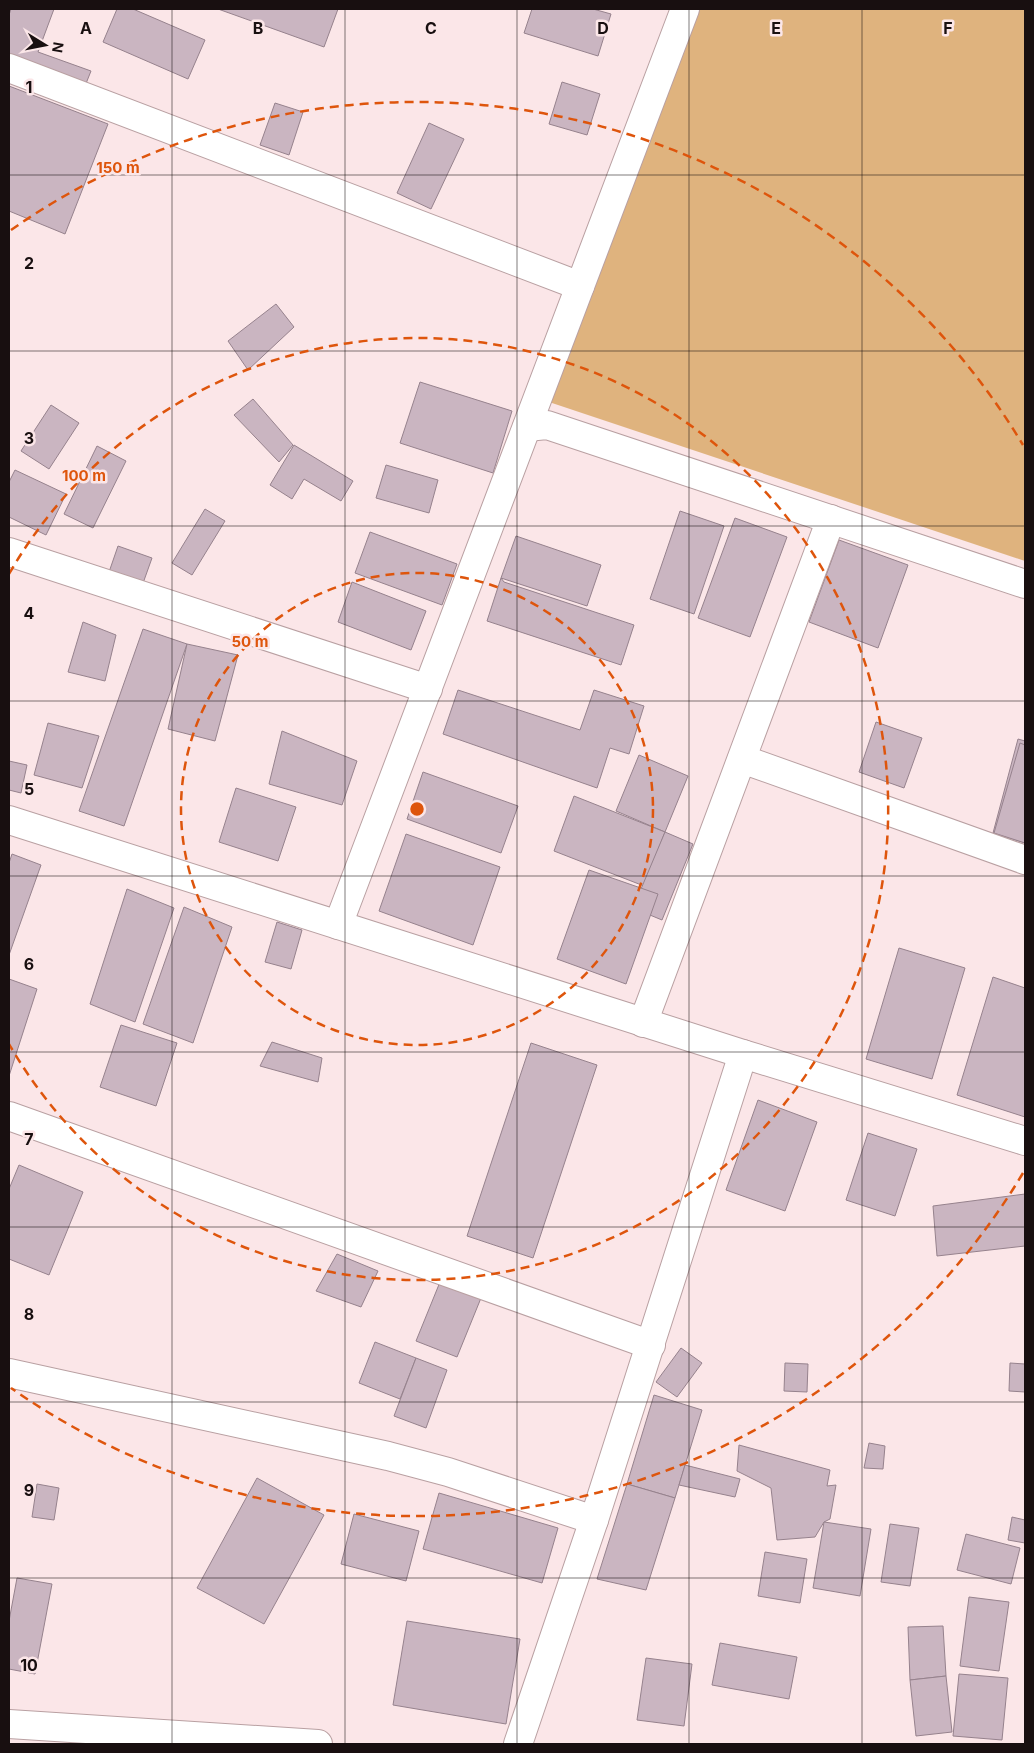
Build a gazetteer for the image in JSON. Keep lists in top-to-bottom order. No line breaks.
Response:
{"north":"right","grid":{"columns":["A","B","C","D","E","F"],"rows":["1","2","3","4","5","6","7","8","9","10"]},"rings":["150 m","100 m","50 m"]}
